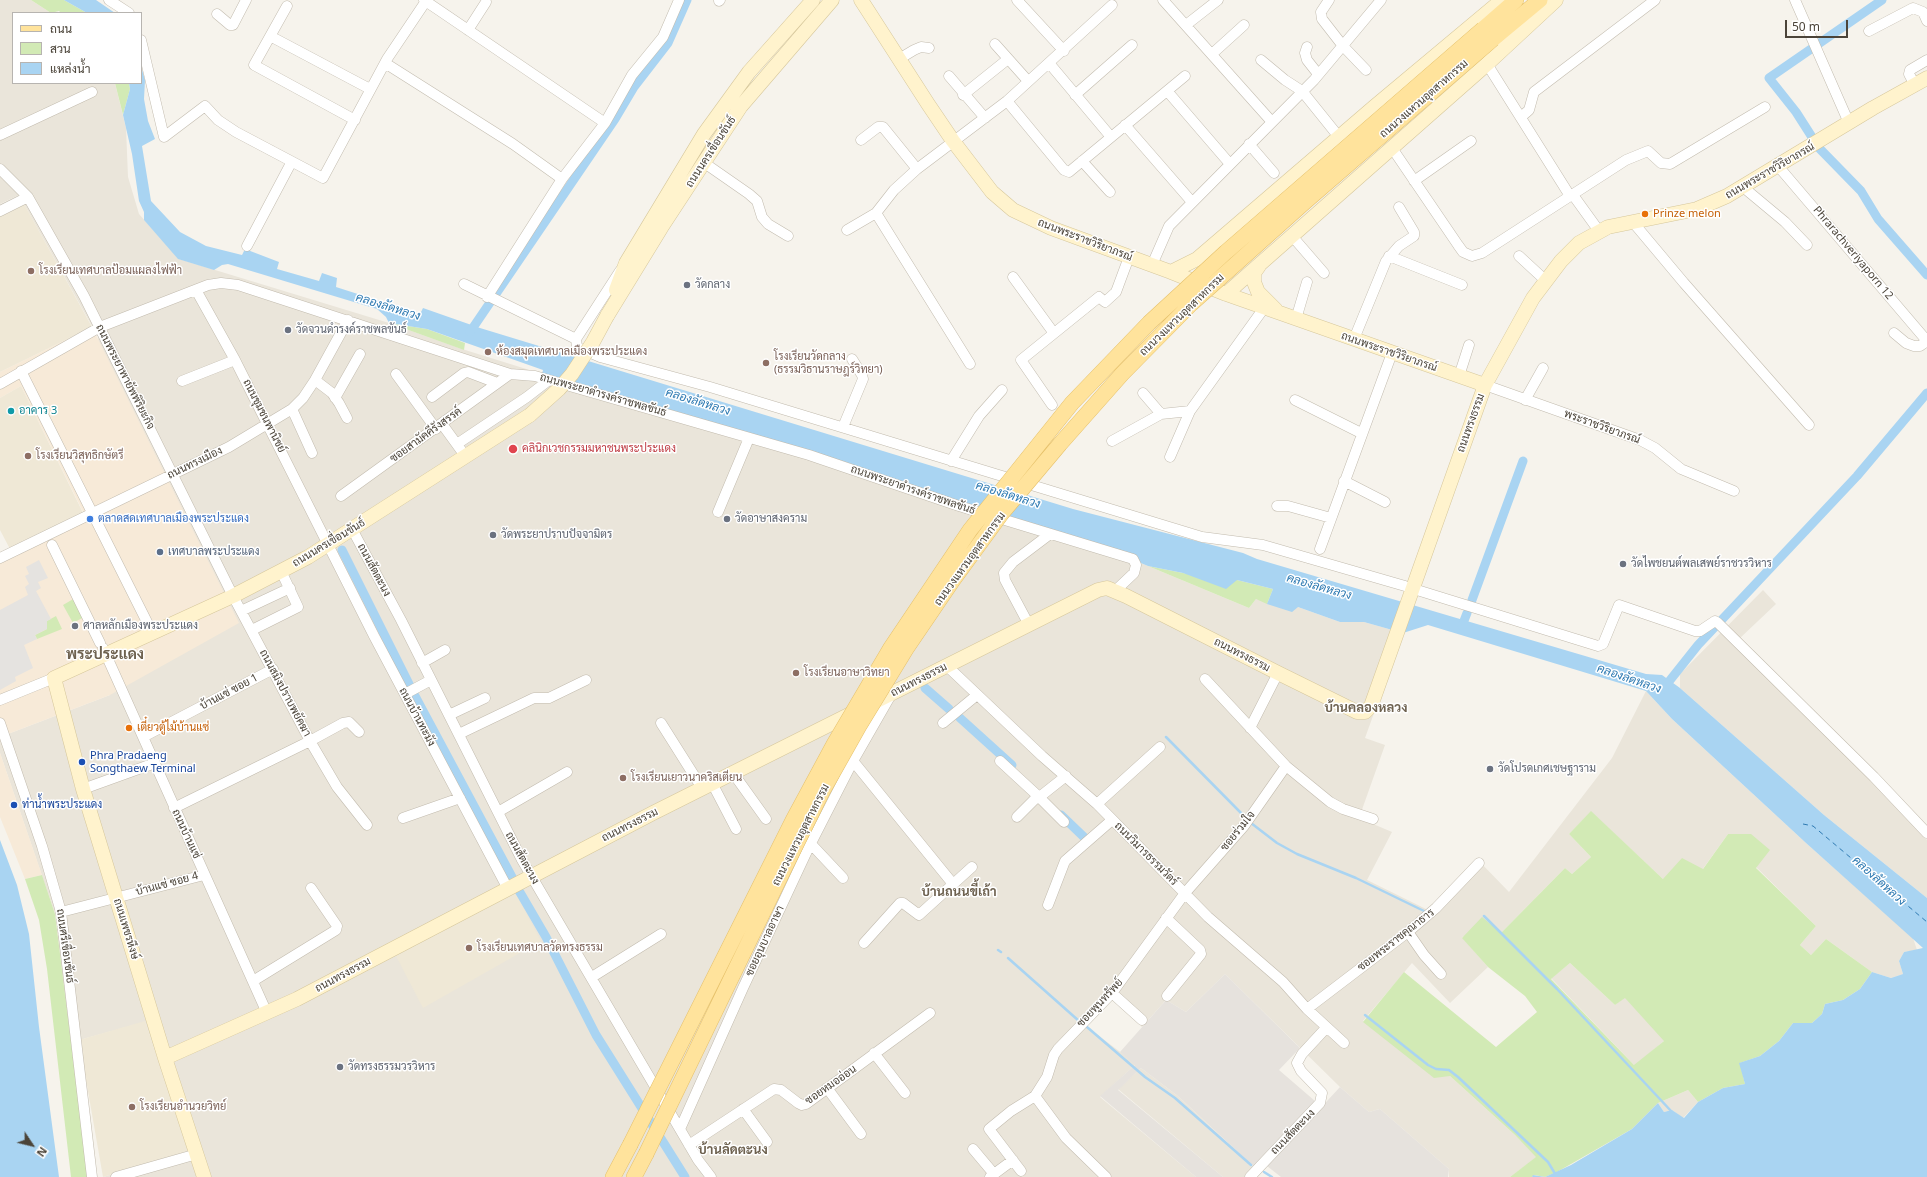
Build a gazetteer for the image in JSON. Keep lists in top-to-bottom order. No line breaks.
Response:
{"streets":{"main road":["ถนนวงแหวนอุตสาหกรรม","ถนนนครเขื่อนขันธ์","ถนนพระราชวิริยาภรณ์","ถนนทรงธรรม","ถนนเพชรหึงษ์"],"street":["Phrarachveriyaporn 12","ถนนพระยาพายัพพิริยะกิจ","ถนนพระยาดำรงค์ราชพลขันธ์","ถนนชุมชนพานิชย์","พระราชวิริยาภรณ์","ซอยสามัคคีรังสรรค์","ถนนทรงเมือง","ถนนสัตตะนง","บ้านแซ่ ซอย 1","ถนนสมิงปราบพยัคฆา","ถนนบ้านทะมัง","ซอยร่วมใจ","ถนนบ้านแซ่","ถนนวิมารธรรมวัตร์","บ้านแซ่ ซอย 4","ซอยพระราชคุณาธาร","ซอยอุนบาลอาษา","ถนนศรีเขื่อนขันธ์","ซอยพูนทรัพย์","ซอยหมออ่อน"]},"crossings":[["ถนนวงแหวนอุตสาหกรรม","ถนนพระราชวิริยาภรณ์"],["ถนนนครเขื่อนขันธ์","ถนนพระยาพายัพพิริยะกิจ"],["ถนนนครเขื่อนขันธ์","ถนนชุมชนพานิชย์"],["ถนนนครเขื่อนขันธ์","ถนนสัตตะนง"],["ถนนนครเขื่อนขันธ์","ถนนสมิงปราบพยัคฆา"],["ถนนนครเขื่อนขันธ์","ถนนบ้านทะมัง"],["ถนนนครเขื่อนขันธ์","ถนนบ้านแซ่"],["ถนนนครเขื่อนขันธ์","ถนนเพชรหึงษ์"],["ถนนพระราชวิริยาภรณ์","Phrarachveriyaporn 12"],["ถนนพระราชวิริยาภรณ์","ถนนทรงธรรม"],["ถนนพระราชวิริยาภรณ์","พระราชวิริยาภรณ์"],["ถนนพระยาพายัพพิริยะกิจ","ถนนพระยาดำรงค์ราชพลขันธ์"],["ถนนพระยาพายัพพิริยะกิจ","ถนนทรงเมือง"],["ถนนพระยาพายัพพิริยะกิจ","ถนนสมิงปราบพยัคฆา"],["ถนนพระยาดำรงค์ราชพลขันธ์","ถนนชุมชนพานิชย์"],["ถนนพระยาดำรงค์ราชพลขันธ์","ถนนทรงธรรม"],["ถนนพระยาดำรงค์ราชพลขันธ์","ซอยสามัคคีรังสรรค์"],["ถนนพระยาดำรงค์ราชพลขันธ์","ถนนทรงเมือง"],["ถนนชุมชนพานิชย์","ถนนทรงเมือง"],["ถนนชุมชนพานิชย์","ถนนบ้านทะมัง"],["ถนนทรงธรรม","พระราชวิริยาภรณ์"],["ถนนทรงธรรม","ถนนสัตตะนง"],["ถนนทรงธรรม","ถนนบ้านทะมัง"],["ถนนทรงธรรม","ถนนบ้านแซ่"],["ถนนทรงธรรม","ถนนวิมารธรรมวัตร์"],["ถนนทรงธรรม","ถนนเพชรหึงษ์"],["ถนนทรงธรรม","ซอยอุนบาลอาษา"],["ถนนสัตตะนง","ถนนวิมารธรรมวัตร์"],["ถนนสัตตะนง","ซอยอุนบาลอาษา"],["ถนนสัตตะนง","ซอยหมออ่อน"],["บ้านแซ่ ซอย 1","ถนนสมิงปราบพยัคฆา"],["บ้านแซ่ ซอย 1","ถนนบ้านแซ่"],["ถนนสมิงปราบพยัคฆา","ถนนบ้านแซ่"],["ซอยร่วมใจ","ถนนวิมารธรรมวัตร์"],["ซอยร่วมใจ","ซอยพูนทรัพย์"],["ถนนบ้านแซ่","บ้านแซ่ ซอย 4"],["ถนนวิมารธรรมวัตร์","ซอยพระราชคุณาธาร"],["ถนนวิมารธรรมวัตร์","ซอยพูนทรัพย์"],["บ้านแซ่ ซอย 4","ถนนเพชรหึงษ์"],["บ้านแซ่ ซอย 4","ถนนศรีเขื่อนขันธ์"]],"districts":["พระประแดง","บ้านคลองหลวง","บ้านถนนขี้เถ้า","บ้านลัดตะนง"],"water":["คลองลัดหลวง"],"places":["Prinze melon","โรงเรียนเทศบาลป้อมแผลงไฟฟ้า","วัดกลาง","วัดจวนดำรงค์ราชพลขันธ์","ห้องสมุดเทศบาลเมืองพระประแดง","โรงเรียนวัดกลาง (ธรรมวิธานราษฎร์วิทยา)","อาคาร 3","คลินิกเวชกรรมมหาชนพระประแดง","โรงเรียนวิสุทธิกษัตรี","ตลาดสดเทศบาลเมืองพระประแดง","วัดอาษาสงคราม","วัดพระยาปราบปัจจามิตร","เทศบาลพระประแดง","วัดไพชยนต์พลเสพย์ราชวรวิหาร","ศาลหลักเมืองพระประแดง","โรงเรียนอาษาวิทยา","เตี๋ยวตู้ไม้บ้านแซ่","Phra Pradaeng Songthaew Terminal","วัดโปรดเกศเชษฐาราม","โรงเรียนเยาวนาคริสเตียน","ท่าน้ำพระประแดง","โรงเรียนเทศบาลวัดทรงธรรม","วัดทรงธรรมวรวิหาร","โรงเรียนอำนวยวิทย์"],"legend":["ถนน","สวน","แหล่งน้ำ"],"scale_bar":"50 m","north":"bottom right"}
